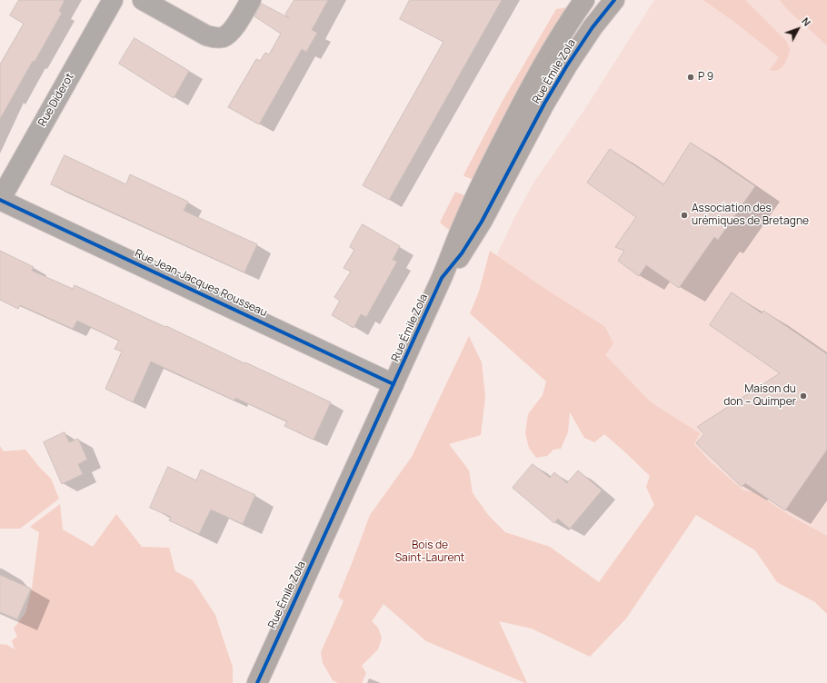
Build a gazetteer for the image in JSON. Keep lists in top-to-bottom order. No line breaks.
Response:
{"streets":{"street":["Rue Émile Zola","Rue Diderot","Rue Jean-Jacques Rousseau"]},"crossings":[["Rue Émile Zola","Rue Jean-Jacques Rousseau"],["Rue Diderot","Rue Jean-Jacques Rousseau"]],"parks":["Bois de Saint-Laurent"],"places":["P 9","Association des urémiques de Bretagne","Maison du don – Quimper"],"north":"top right"}
